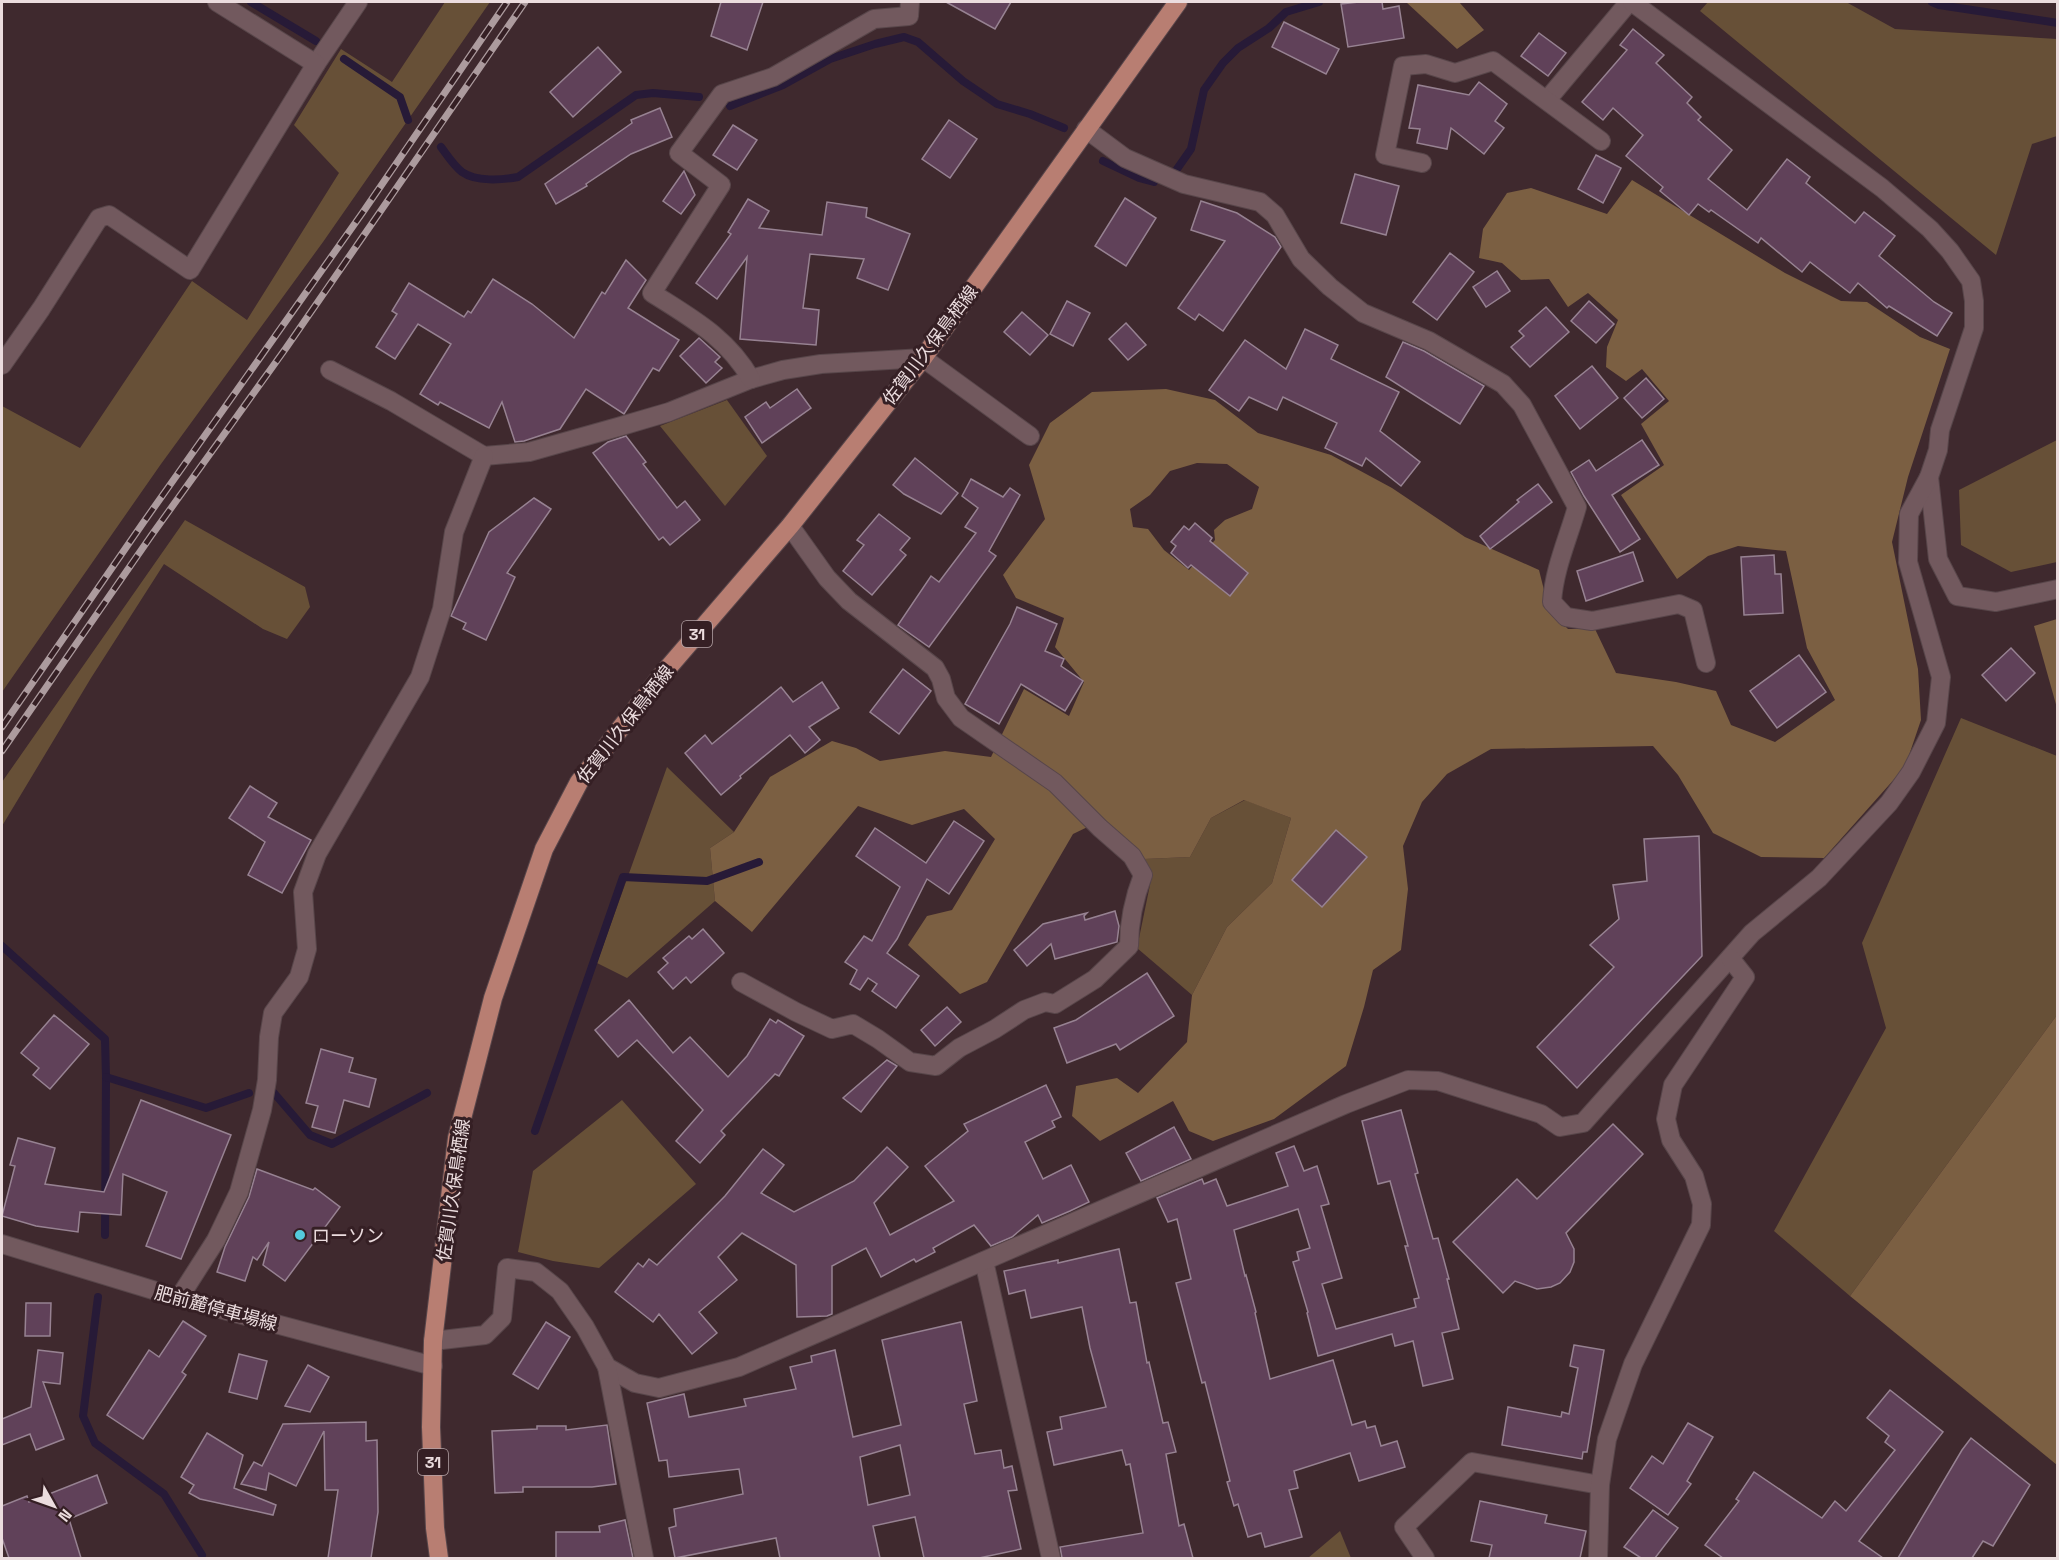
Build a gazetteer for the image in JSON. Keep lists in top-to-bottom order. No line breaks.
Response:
{"streets":{"main road":["佐賀川久保鳥栖線","31"],"street":["肥前麓停車場線"]},"crossings":[["佐賀川久保鳥栖線","肥前麓停車場線"]],"places":["ローソン"],"north":"bottom right"}
